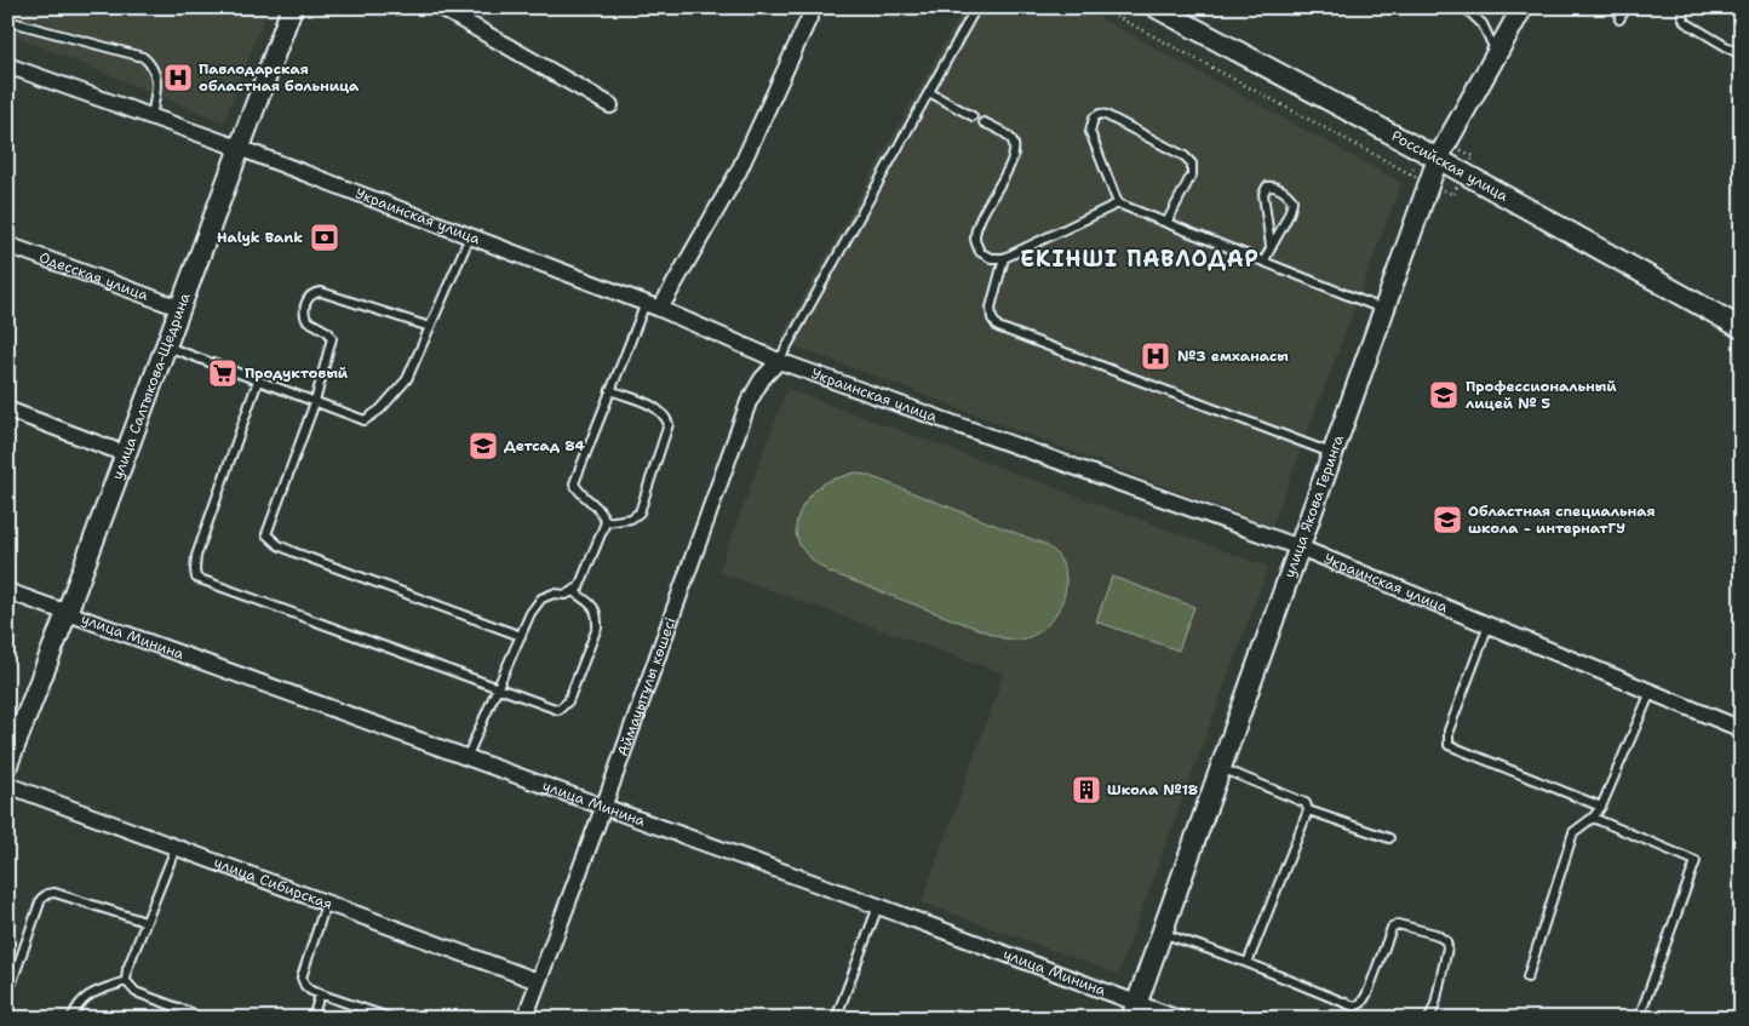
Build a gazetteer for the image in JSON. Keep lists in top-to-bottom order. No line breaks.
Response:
{"streets":{"street":["Российская улица","Украинская улица","Одесская улица","улица Салтыкова-Щедрина","улица Якова Геринга","улица Минина","Аймауытұлы көшесі","улица Сибирская"]},"crossings":[["Российская улица","улица Якова Геринга"],["Украинская улица","улица Салтыкова-Щедрина"],["Украинская улица","улица Якова Геринга"],["Украинская улица","Аймауытұлы көшесі"],["Одесская улица","улица Салтыкова-Щедрина"],["улица Салтыкова-Щедрина","улица Минина"],["улица Якова Геринга","улица Минина"],["улица Минина","Аймауытұлы көшесі"],["Аймауытұлы көшесі","улица Сибирская"]],"districts":["ЕКІНШІ ПАВЛОДАР"],"places":{"hospital":["Павлодарская областная больница","№3 емханасы"],"bank":["Halyk Bank"],"supermarket":["Продуктовый"],"school or university":["Профессиональный лицей № 5","Детсад 84","Областная специальная школа - интернатГУ"],"building":["Школа №18"]}}
